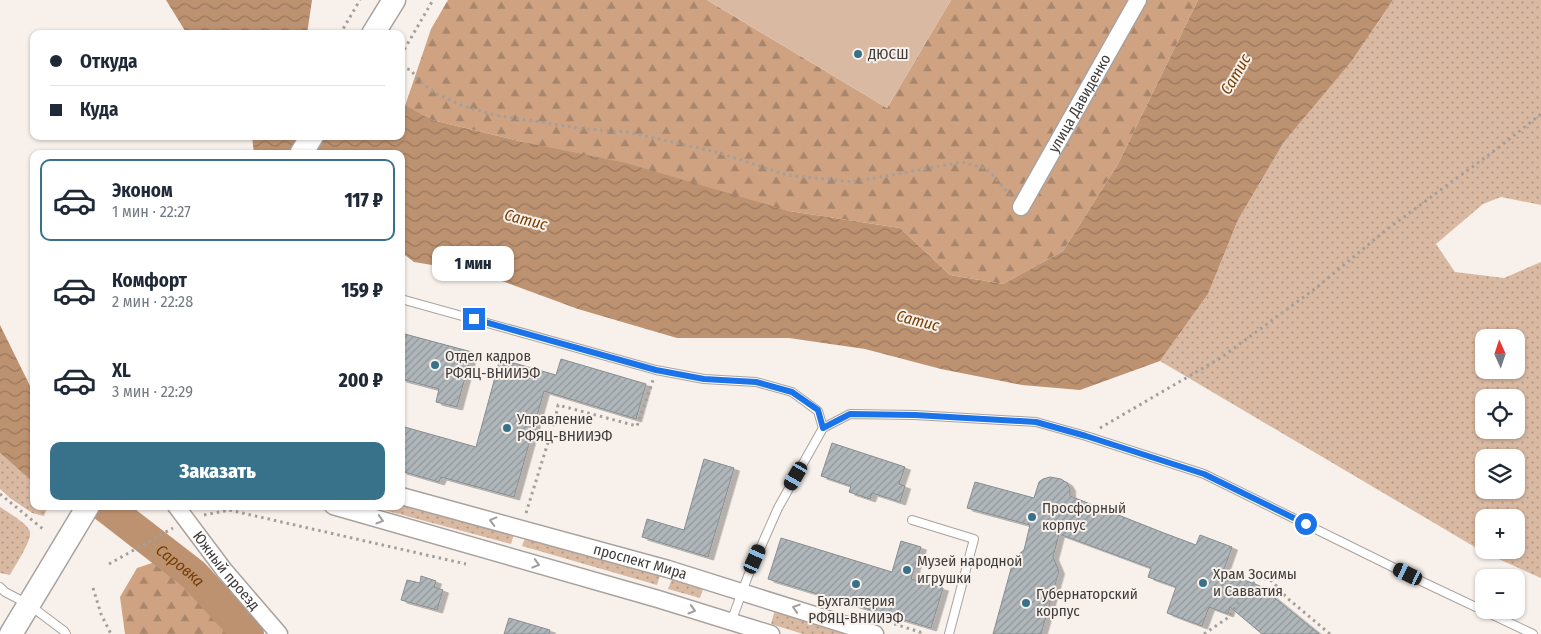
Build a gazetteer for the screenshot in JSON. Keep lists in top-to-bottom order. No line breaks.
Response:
{"streets":{"street":["улица Давиденко","проспект Мира","Южный проезд"]},"water":["Сатис","Саровка"],"places":["ДЮСШ","Отдел кадров РФЯЦ-ВНИИЭФ","Управление РФЯЦ-ВНИИЭФ","Просфорный корпус","Музей народной игрушки","Храм Зосимы и Савватия","Бухгалтерия РФЯЦ-ВНИИЭФ","Губернаторский корпус"],"north":"top","page":{"banner":["Откуда","Куда"],"list":[{"name":"Эконом","note":"1 мин · 22:27","value":"117 ₽"},{"name":"Комфорт","note":"2 мин · 22:28","value":"159 ₽"},{"name":"XL","note":"3 мин · 22:29","value":"200 ₽"}],"bubble":"1 мин","map_buttons":["+","−"],"buttons":"Заказать"}}
